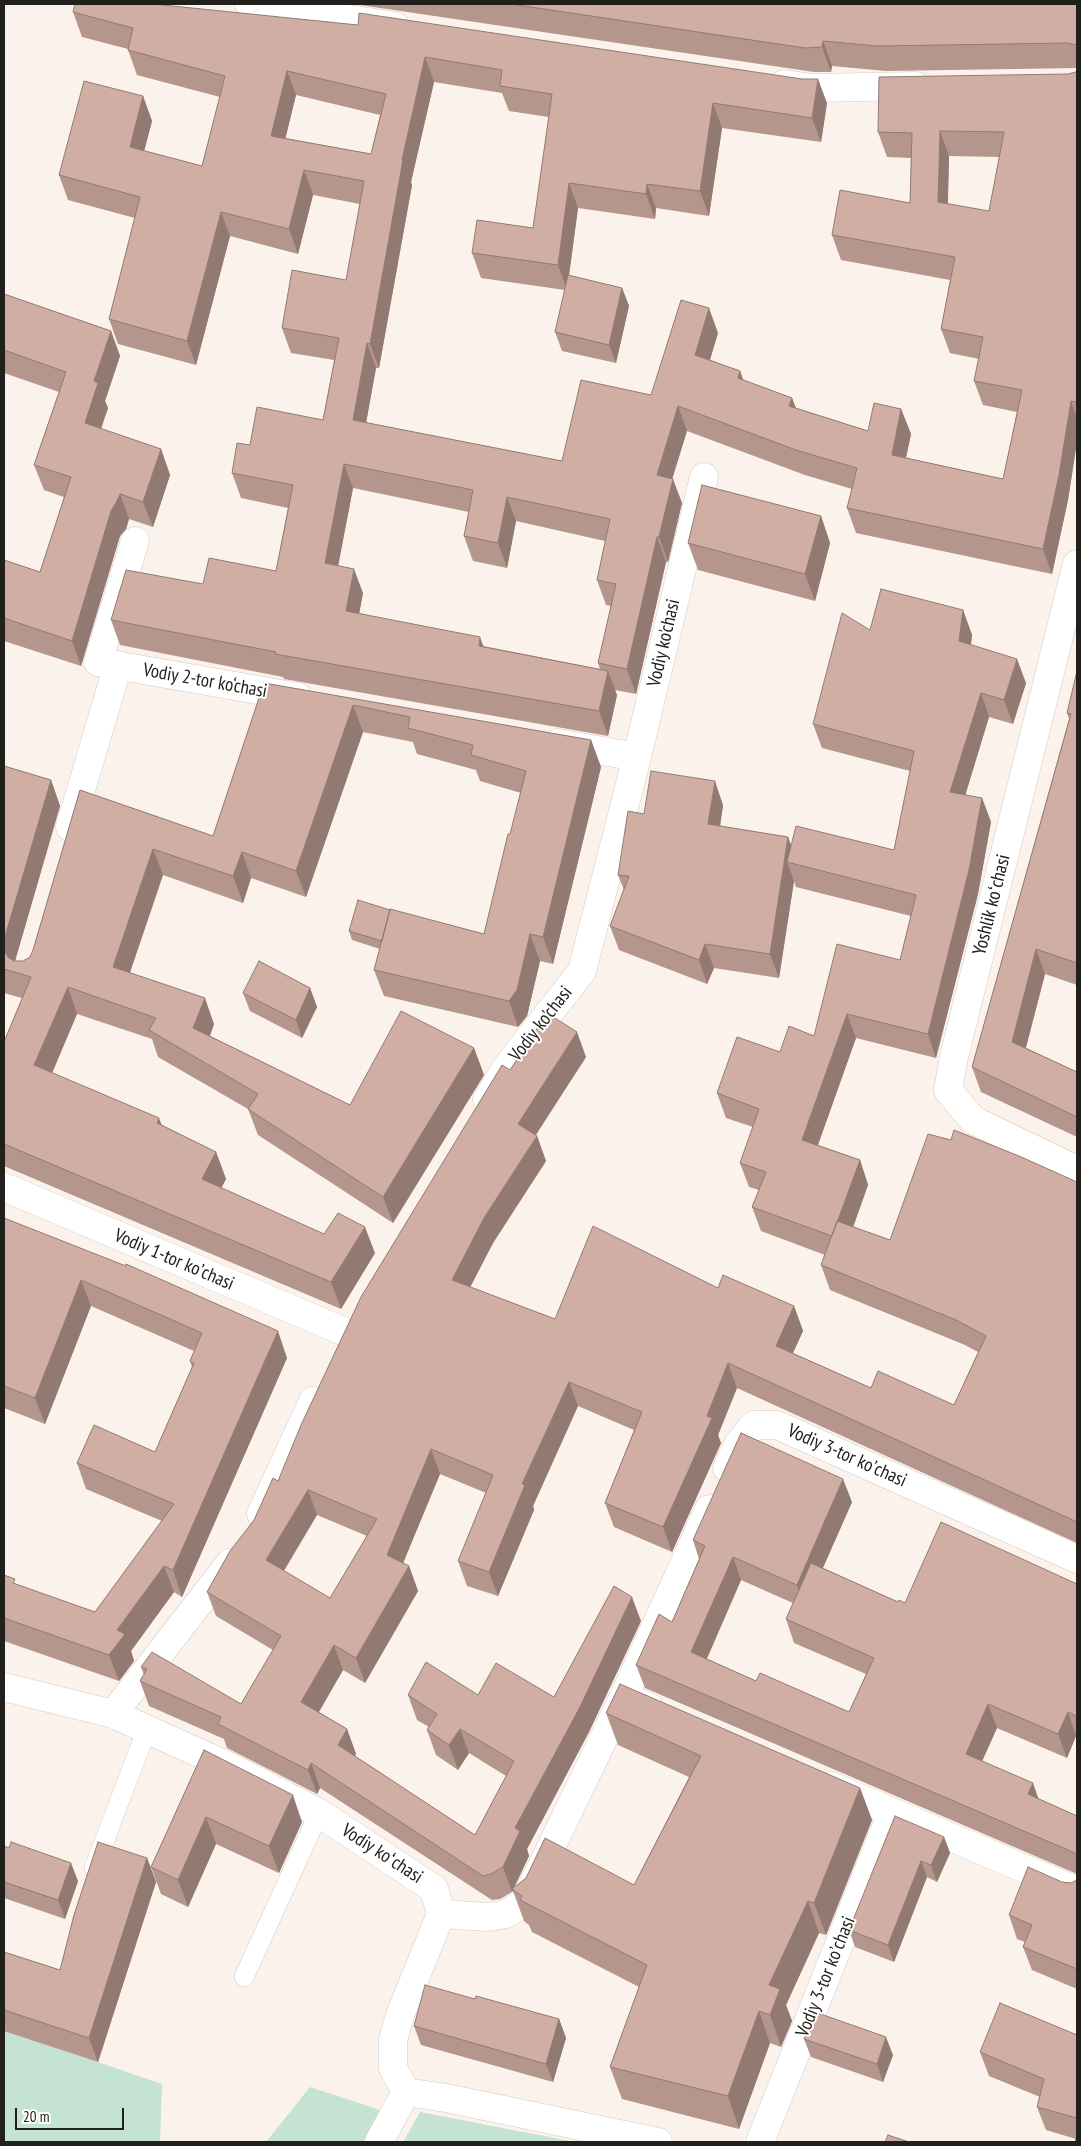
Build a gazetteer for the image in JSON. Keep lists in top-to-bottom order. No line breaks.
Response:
{"streets":{"street":["Vodiy ko'chasi","Vodiy 2-tor ko‘chasi","Yoshlik koʻchasi","Vodiy 1-tor koʼchasi","Vodiy 3-tor koʼchasi","Vodiy koʻchasi"]},"crossings":[["Vodiy 3-tor koʼchasi","Vodiy koʻchasi"]],"scale_bar":"20 m"}
